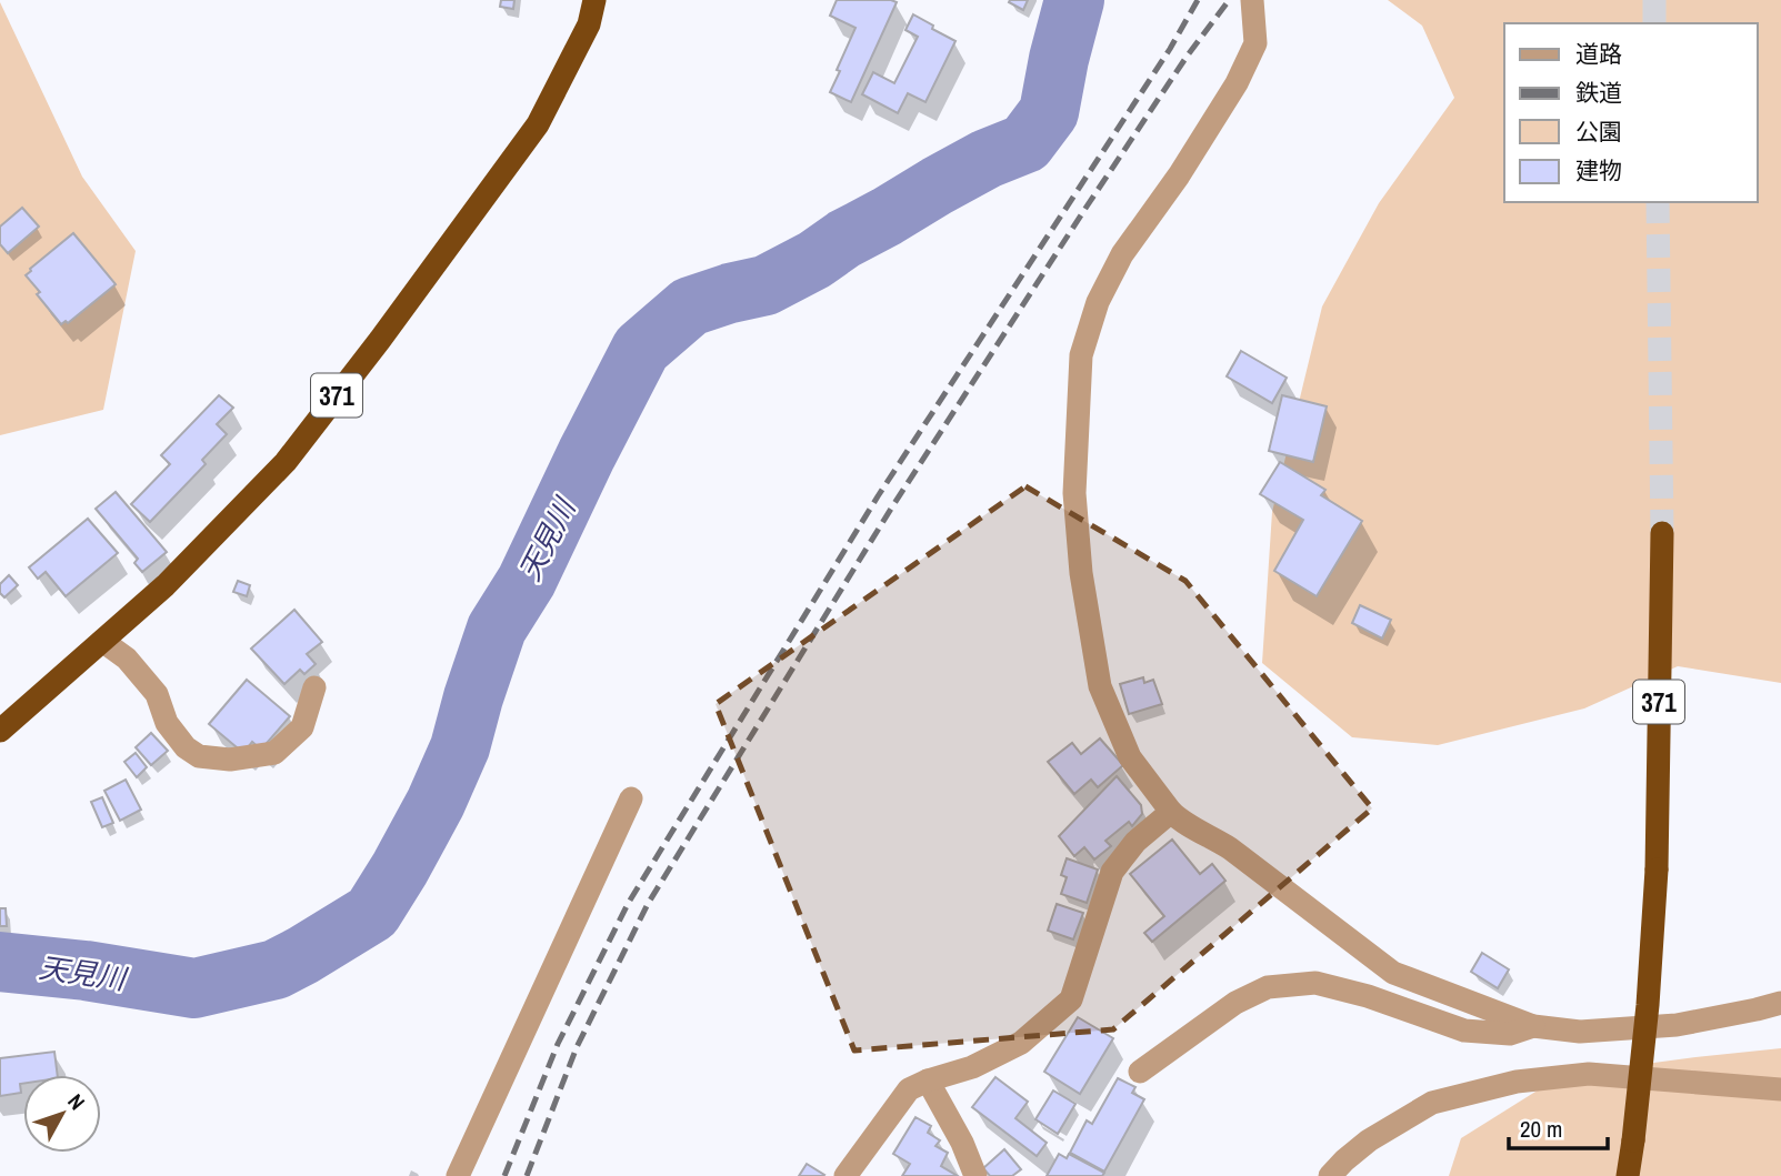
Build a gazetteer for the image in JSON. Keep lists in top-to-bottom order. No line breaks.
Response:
{"streets":{"highway":["371"]},"water":["天見川"],"legend":["道路","鉄道","公園","建物"],"scale_bar":"20 m","north":"top right"}
